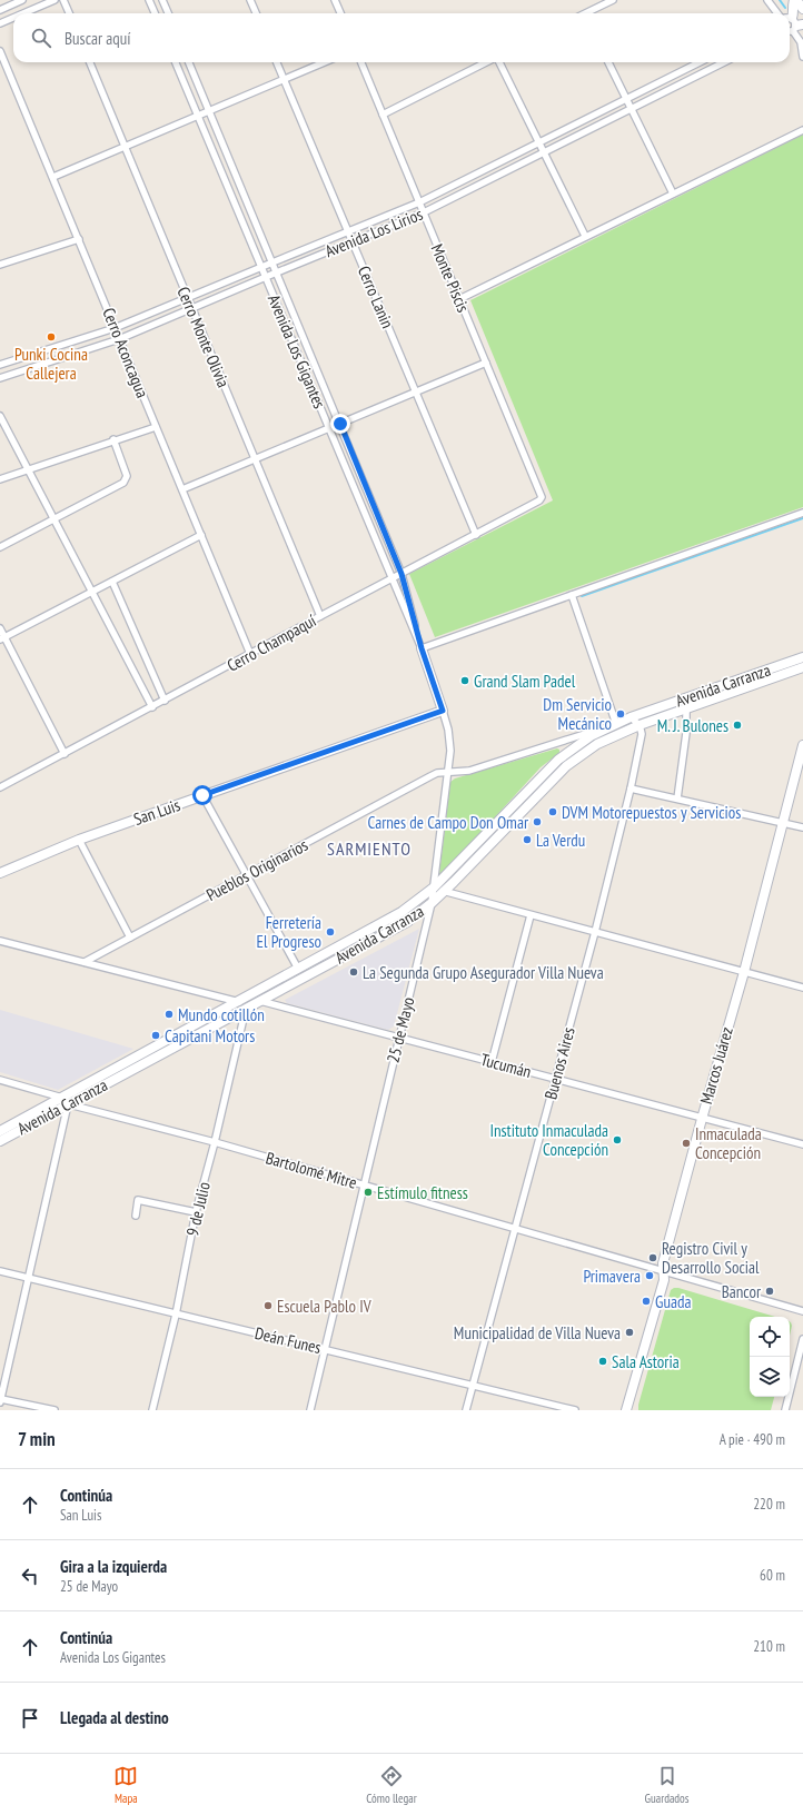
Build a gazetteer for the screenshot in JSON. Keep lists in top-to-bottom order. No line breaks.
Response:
{"streets":{"main road":["Avenida Carranza","San Luis","25 de Mayo","Marcos Juárez"],"street":["Avenida Los Lirios","Monte Piscis","Cerro Lanin","Cerro Monte Olivia","Avenida Los Gigantes","Cerro Aconcagua","Cerro Champaquí","Pueblos Originarios","Buenos Aires","Tucumán","Bartolomé Mitre","9 de Julio","Deán Funes"]},"crossings":[["Avenida Los Lirios","Monte Piscis"],["Avenida Los Lirios","Cerro Lanin"],["Avenida Los Lirios","Cerro Monte Olivia"],["Avenida Los Lirios","Avenida Los Gigantes"],["Avenida Los Lirios","Cerro Aconcagua"],["Monte Piscis","Cerro Champaquí"],["Cerro Lanin","Cerro Champaquí"],["Cerro Monte Olivia","Cerro Champaquí"],["Avenida Los Gigantes","Cerro Champaquí"],["Avenida Los Gigantes","25 de Mayo"],["Cerro Aconcagua","Cerro Champaquí"],["Avenida Carranza","Pueblos Originarios"],["Avenida Carranza","25 de Mayo"],["Avenida Carranza","Buenos Aires"],["Avenida Carranza","Tucumán"],["Avenida Carranza","Bartolomé Mitre"],["Avenida Carranza","9 de Julio"],["San Luis","25 de Mayo"],["Pueblos Originarios","25 de Mayo"],["25 de Mayo","Tucumán"],["25 de Mayo","Bartolomé Mitre"],["25 de Mayo","Deán Funes"],["Buenos Aires","Tucumán"],["Buenos Aires","Bartolomé Mitre"],["Buenos Aires","Deán Funes"],["Tucumán","Marcos Juárez"],["Marcos Juárez","Bartolomé Mitre"],["Bartolomé Mitre","9 de Julio"],["9 de Julio","Deán Funes"]],"districts":["SARMIENTO"],"places":["Punki Cocina Callejera","Grand Slam Padel","Dm Servicio Mecánico","M. J. Bulones","DVM Motorepuestos y Servicios","Carnes de Campo Don Omar","La Verdu","Ferretería El Progreso","La Segunda Grupo Asegurador Villa Nueva","Mundo cotillón","Capitani Motors","Instituto Inmaculada Concepción","Inmaculada Concepción","Estímulo fitness","Registro Civil y Desarrollo Social","Primavera","Bancor","Guada","Escuela Pablo IV","Municipalidad de Villa Nueva","Sala Astoria"],"page":{"search":"Buscar aquí","heading":["7 min","A pie · 490 m"],"list":[["Continúa","San Luis","220 m"],["Gira a la izquierda","25 de Mayo","60 m"],["Continúa","Avenida Los Gigantes","210 m"],"Llegada al destino"],"nav":["Mapa","Cómo llegar","Guardados"]}}
